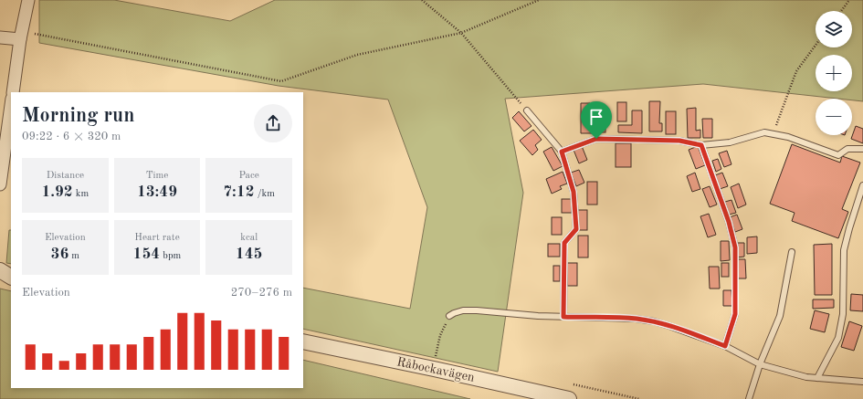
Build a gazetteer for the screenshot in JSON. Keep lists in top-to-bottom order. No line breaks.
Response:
{"streets":{"street":["Råbockavägen"]},"page":{"map_buttons":["+","−"],"heading":["Morning run","09:22 · 6 × 320 m"],"stats":[["Distance","1.92 km"],["Time","13:49"],["Pace","7:12 /km"],["Elevation","36 m"],["Heart rate","154 bpm"],["kcal","145"]],"chart":["Elevation","270–276 m"]}}
